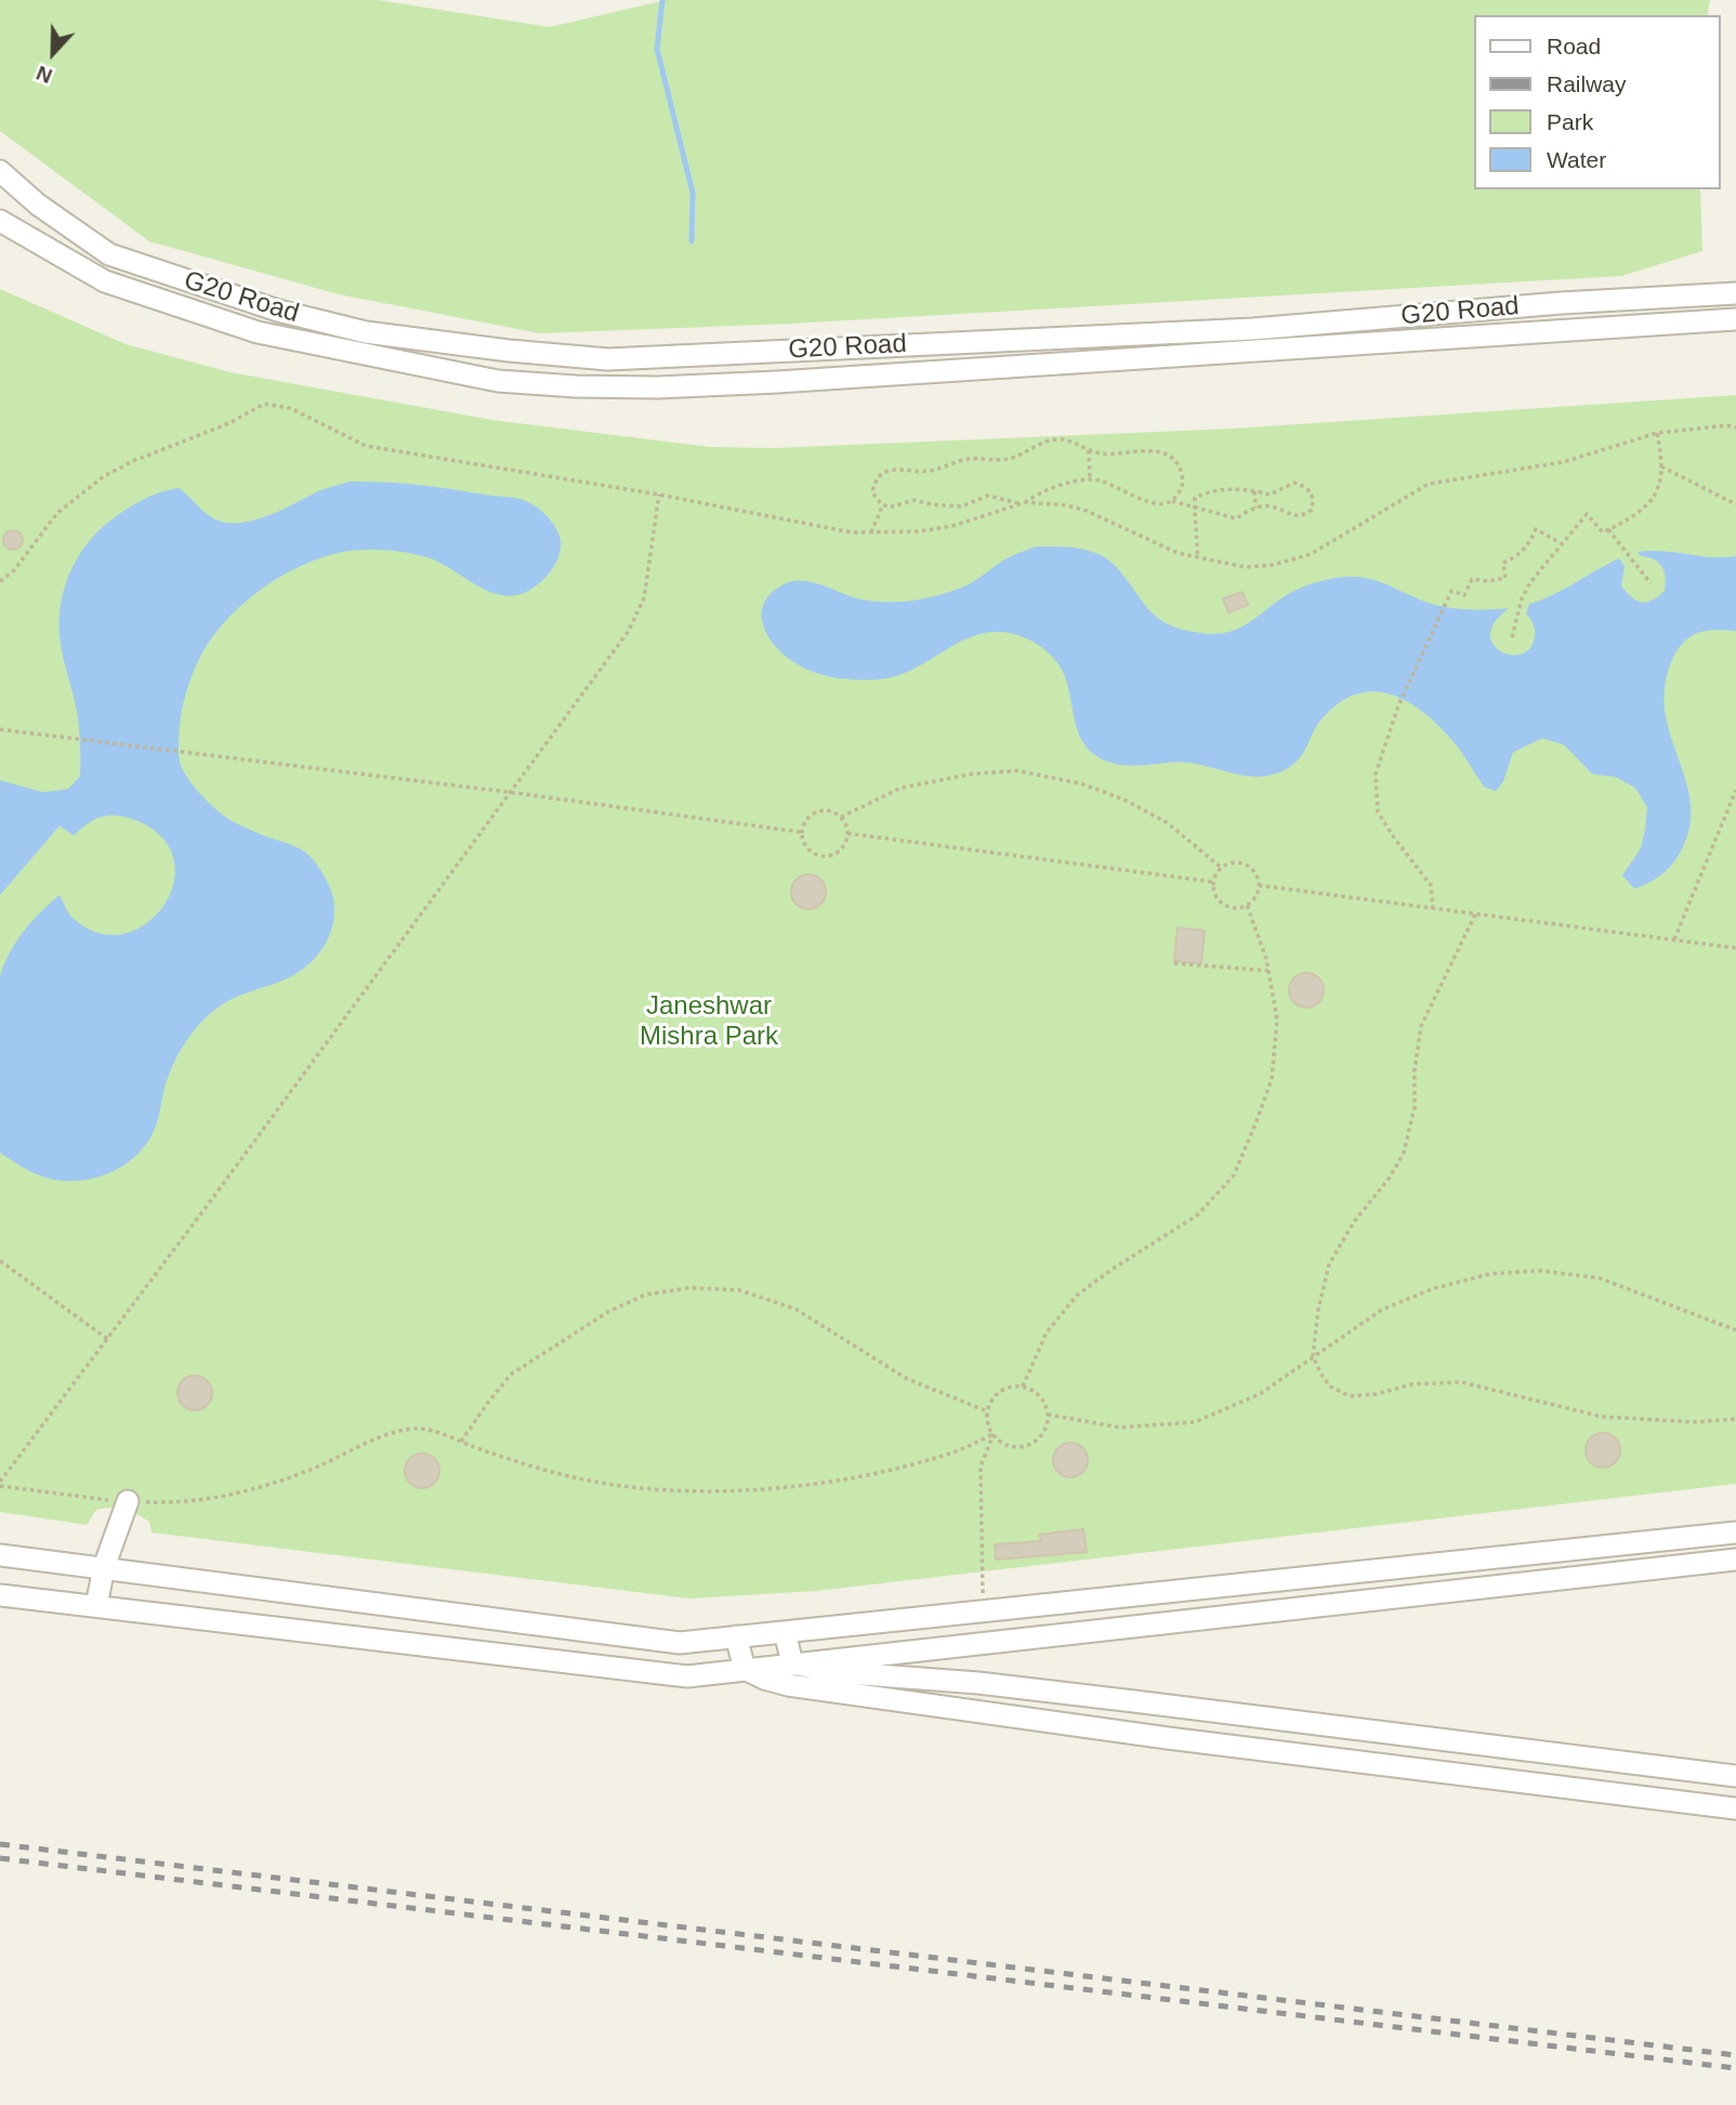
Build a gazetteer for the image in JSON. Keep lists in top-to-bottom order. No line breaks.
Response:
{"streets":{"street":["G20 Road"]},"parks":["Janeshwar Mishra Park"],"legend":["Road","Railway","Park","Water"],"north":"bottom"}
